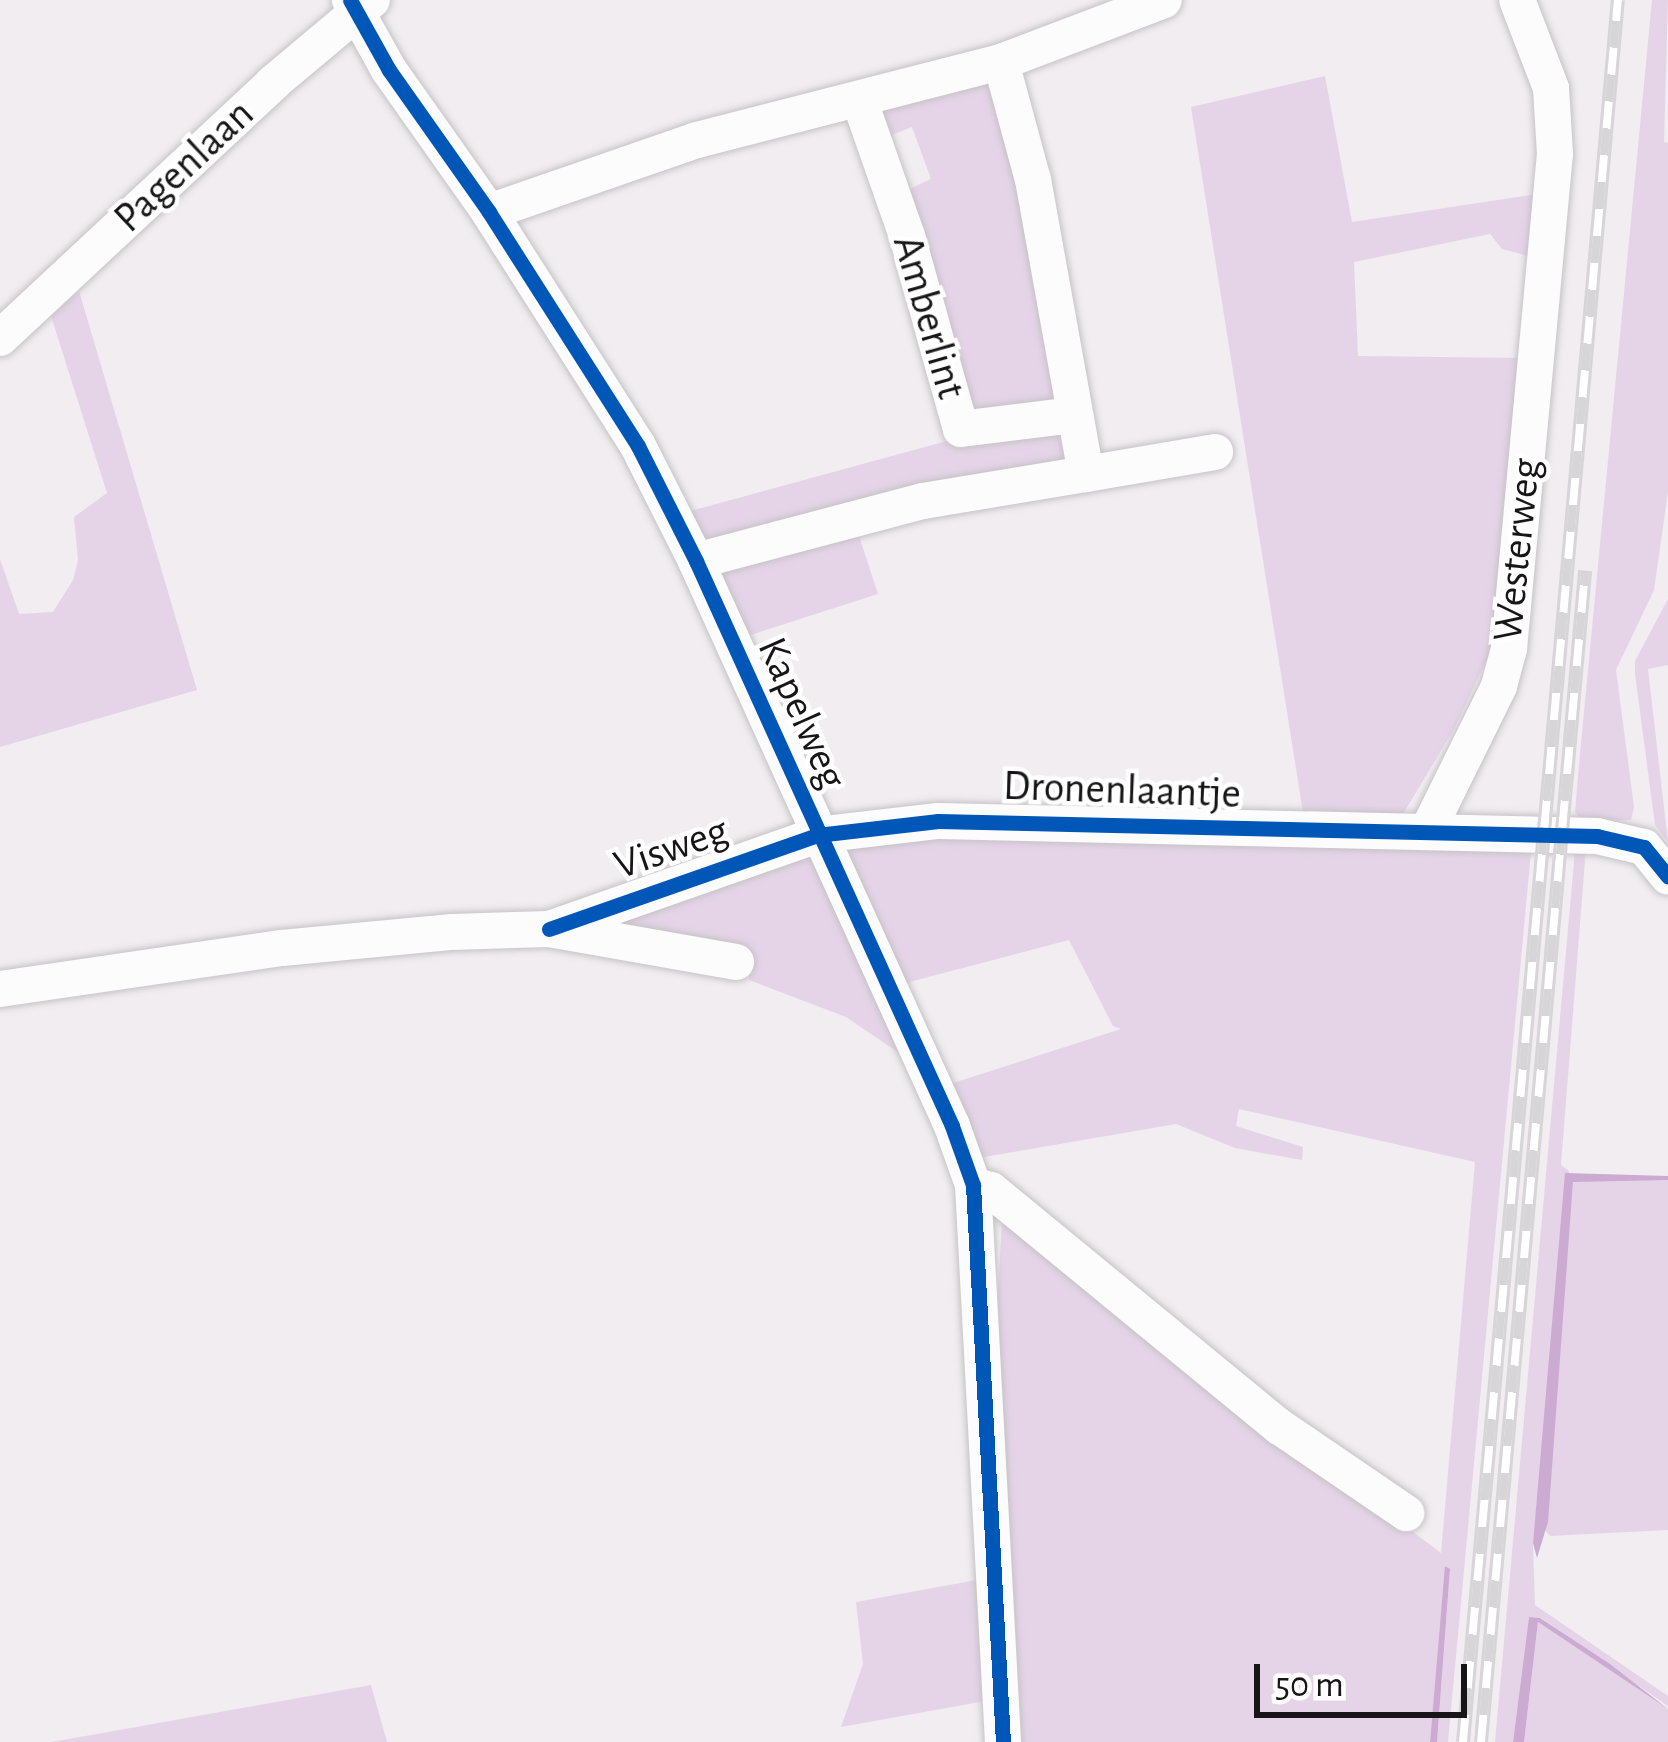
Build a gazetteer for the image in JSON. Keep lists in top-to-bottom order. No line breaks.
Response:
{"streets":{"street":["Pagenlaan","Amberlint","Westerweg","Kapelweg","Dronenlaantje","Visweg"]},"crossings":[["Pagenlaan","Kapelweg"],["Westerweg","Dronenlaantje"],["Kapelweg","Dronenlaantje"],["Kapelweg","Visweg"],["Dronenlaantje","Visweg"]],"scale_bar":"50 m"}
